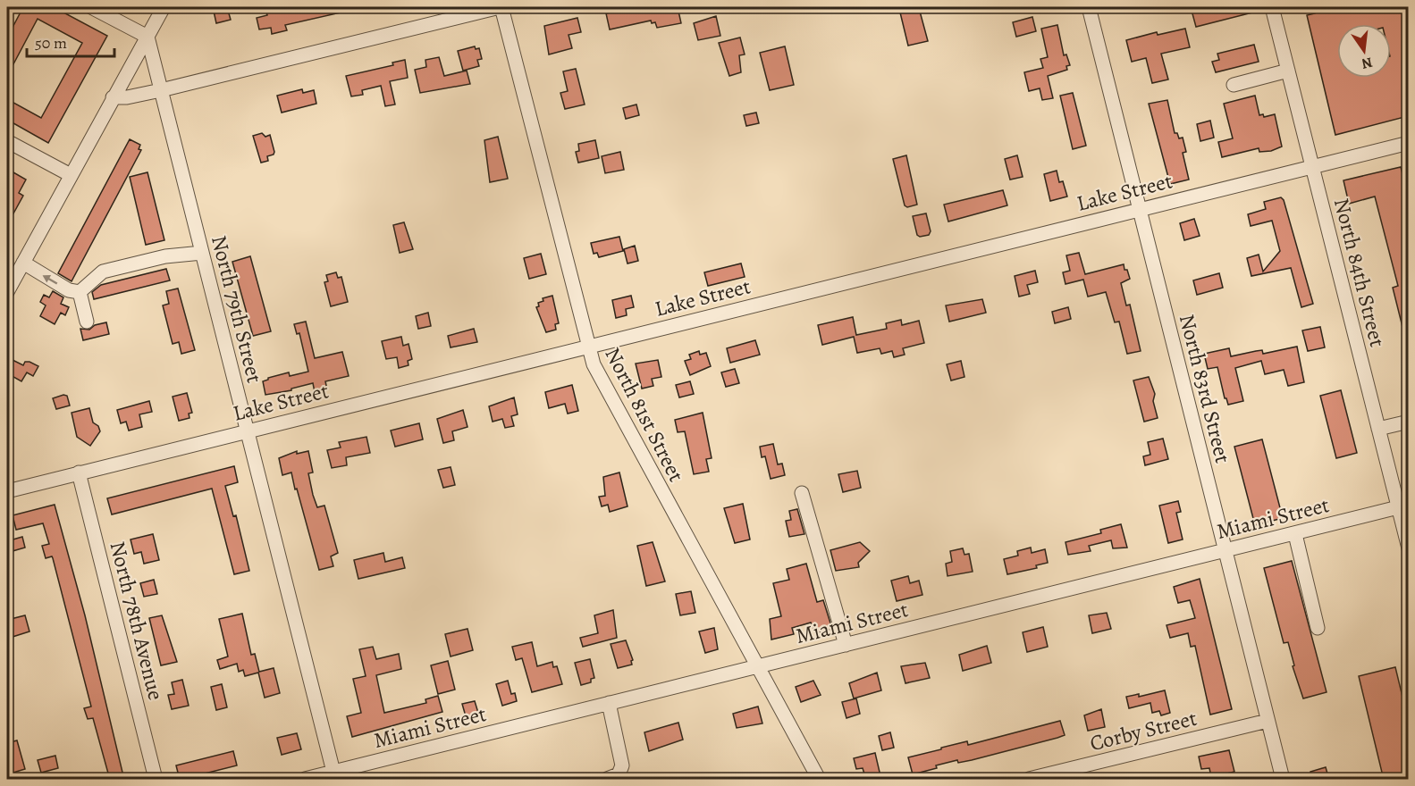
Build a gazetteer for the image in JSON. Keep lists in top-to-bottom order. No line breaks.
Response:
{"streets":{"street":["Lake Street","North 84th Street","North 79th Street","North 83rd Street","North 81st Street","Miami Street","North 78th Avenue","Corby Street"]},"crossings":[["Lake Street","North 84th Street"],["Lake Street","North 79th Street"],["Lake Street","North 83rd Street"],["Lake Street","North 81st Street"],["Lake Street","North 78th Avenue"],["North 84th Street","Miami Street"],["North 79th Street","Miami Street"],["North 83rd Street","Miami Street"],["North 83rd Street","Corby Street"],["North 81st Street","Miami Street"]],"scale_bar":"50 m","north":"bottom"}
